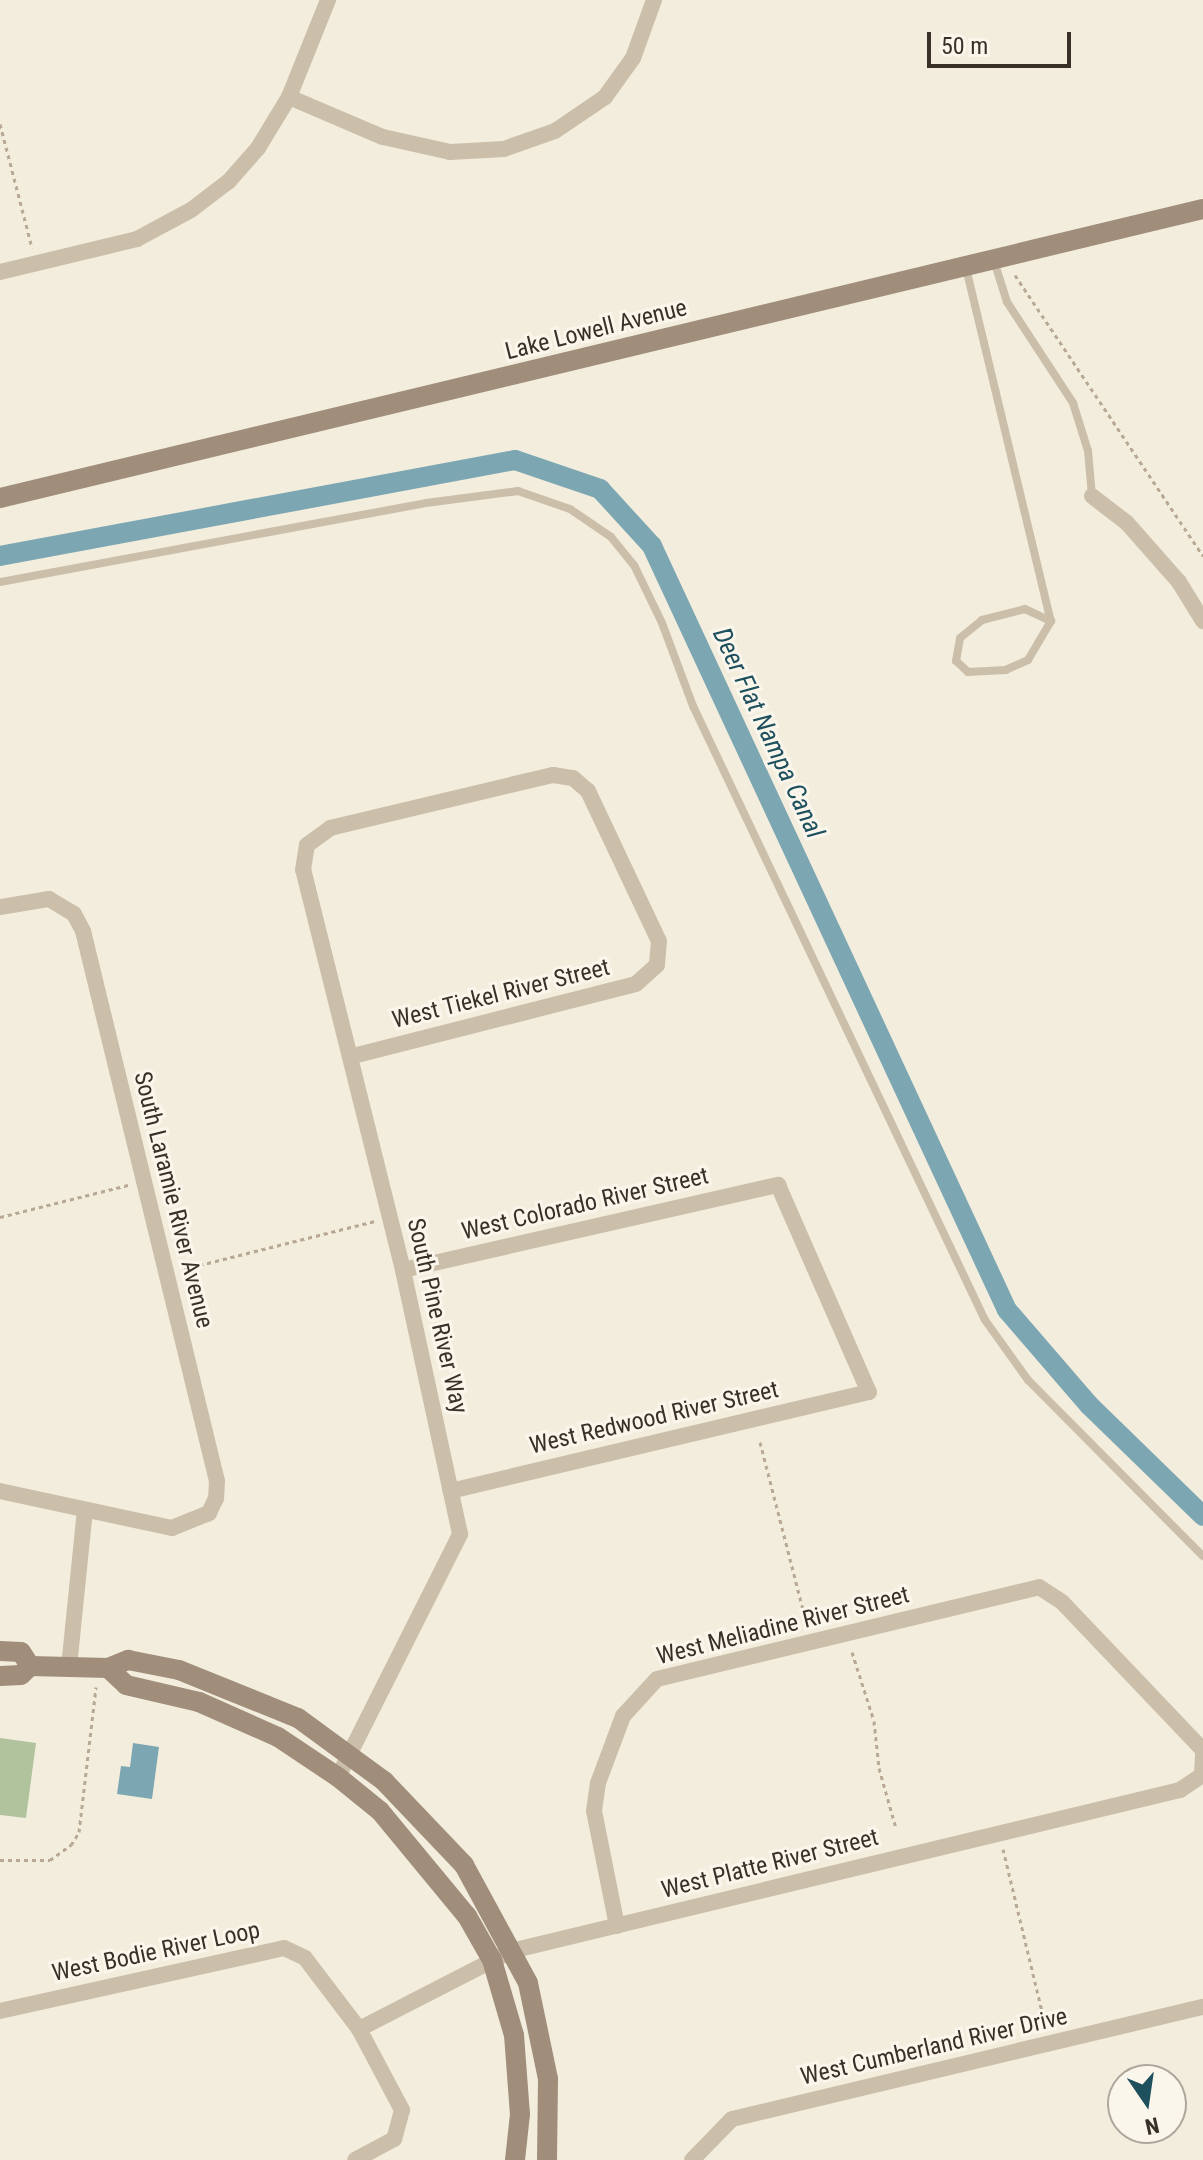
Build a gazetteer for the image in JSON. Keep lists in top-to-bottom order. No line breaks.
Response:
{"streets":{"street":["Lake Lowell Avenue","West Tiekel River Street","South Laramie River Avenue","West Colorado River Street","South Pine River Way","West Redwood River Street","West Meliadine River Street","West Platte River Street","West Bodie River Loop","West Cumberland River Drive"]},"crossings":[["West Tiekel River Street","South Pine River Way"],["West Colorado River Street","South Pine River Way"],["West Colorado River Street","West Redwood River Street"],["South Pine River Way","West Redwood River Street"],["West Meliadine River Street","West Platte River Street"],["West Platte River Street","West Bodie River Loop"]],"water":["Deer Flat Nampa Canal"],"scale_bar":"50 m","north":"bottom"}
